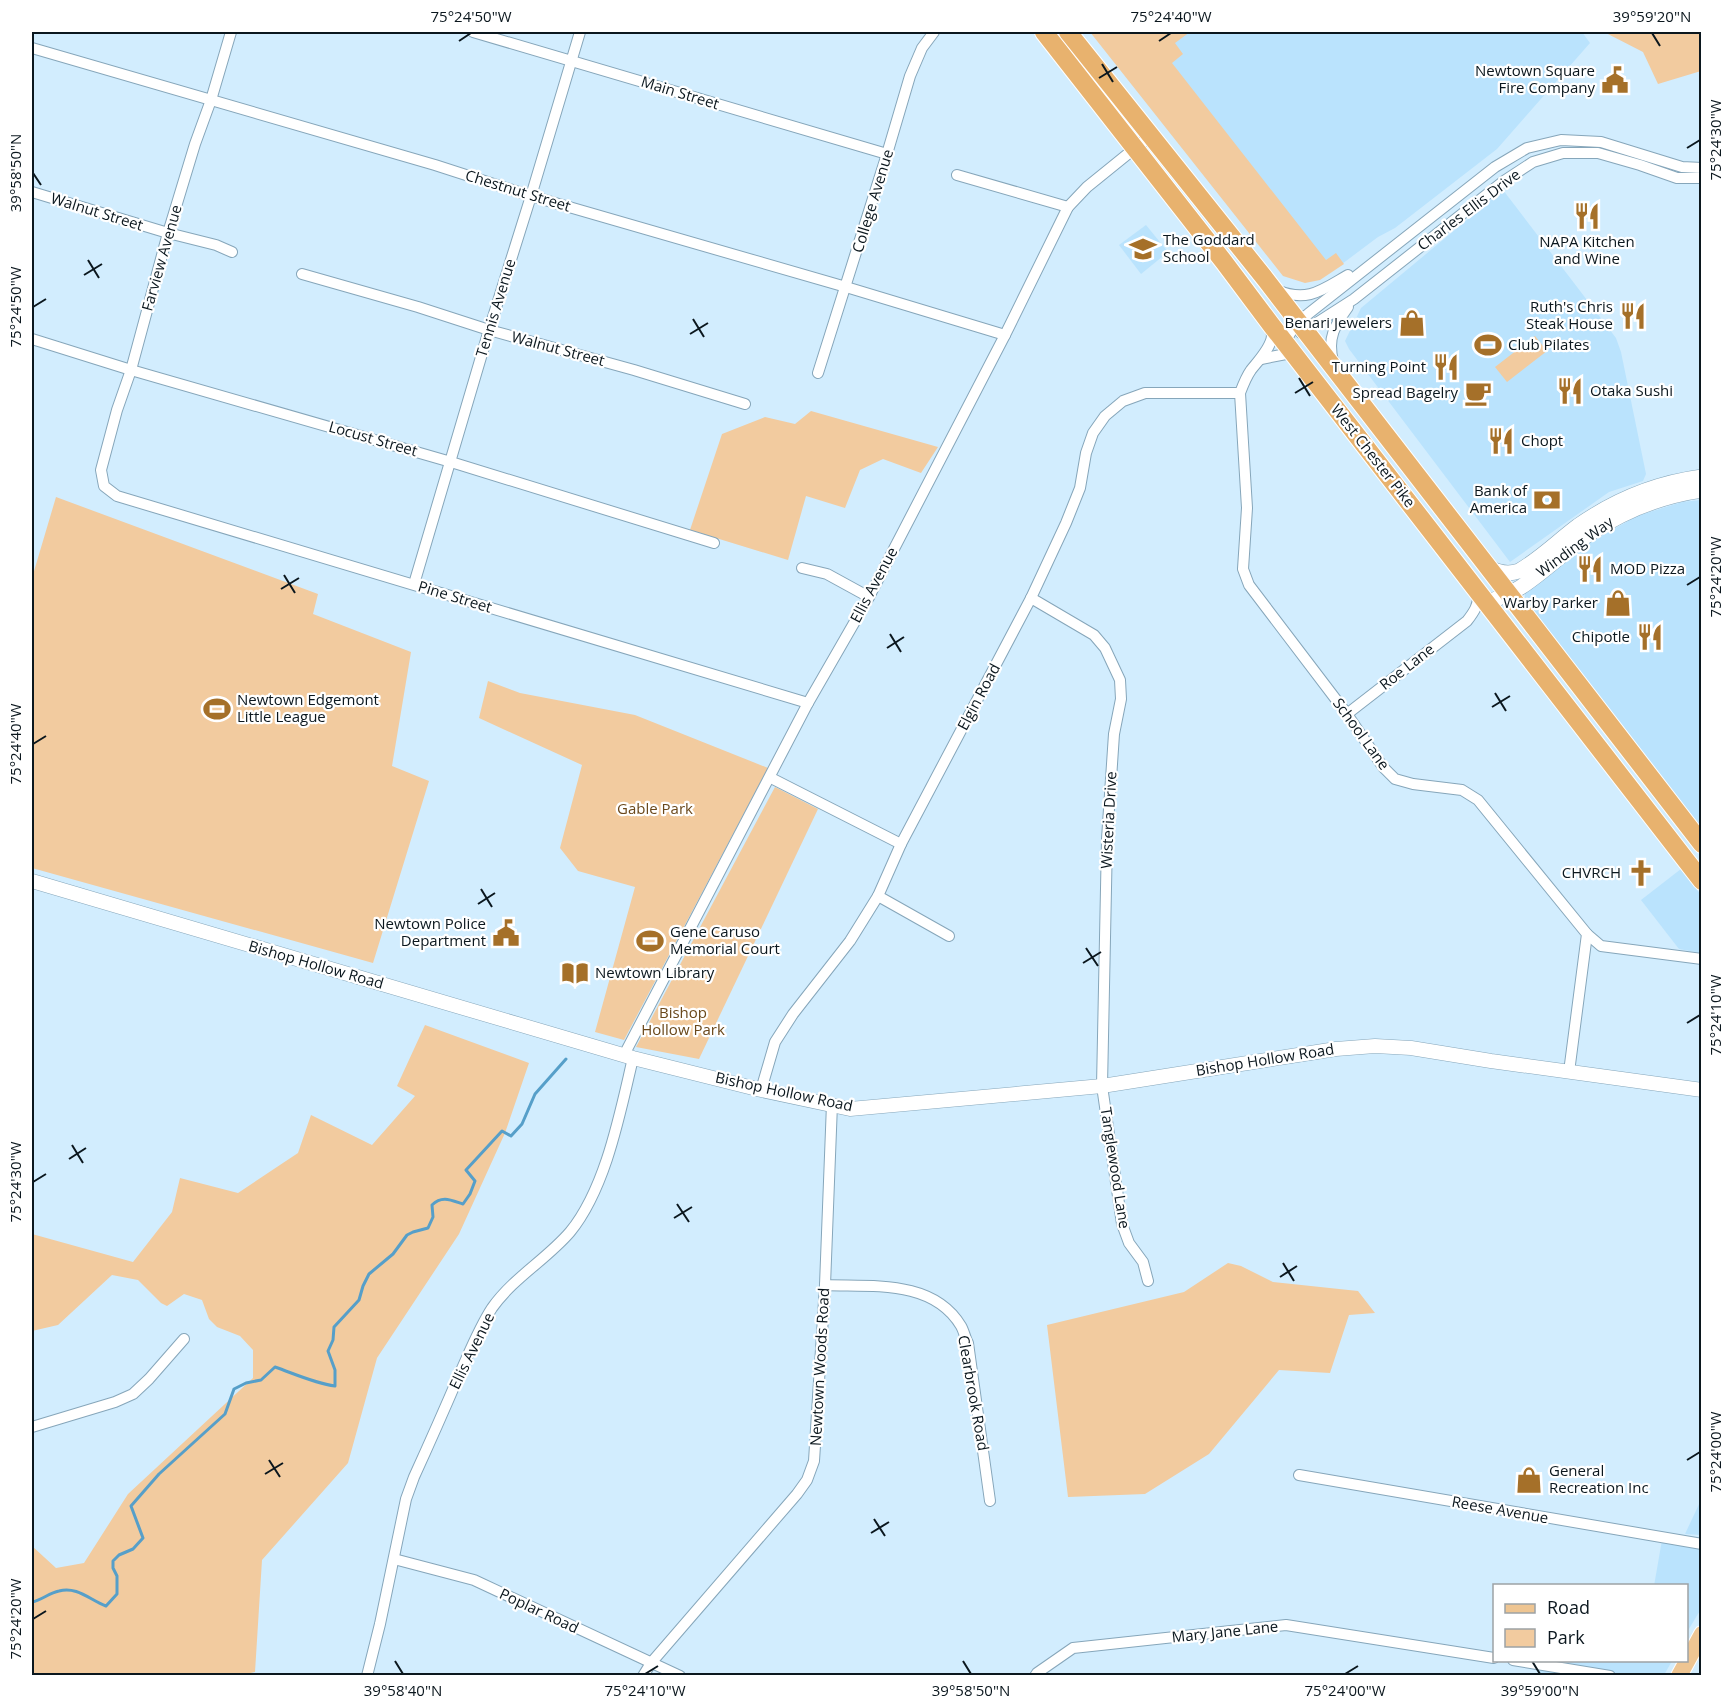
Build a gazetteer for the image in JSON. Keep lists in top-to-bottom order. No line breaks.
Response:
{"streets":{"highway":["West Chester Pike"],"main road":["Winding Way"],"street":["Main Street","Chestnut Street","College Avenue","Charles Ellis Drive","Walnut Street","Farview Avenue","Tennis Avenue","Locust Street","Ellis Avenue","Pine Street","Roe Lane","Elgin Road","School Lane","Wisteria Drive","Bishop Hollow Road","Tanglewood Lane","Newtown Woods Road","Clearbrook Road","Reese Avenue","Poplar Road","Mary Jane Lane"]},"crossings":[["Main Street","College Avenue"],["Main Street","Tennis Avenue"],["Chestnut Street","College Avenue"],["Chestnut Street","Farview Avenue"],["Chestnut Street","Tennis Avenue"],["Chestnut Street","Ellis Avenue"],["Charles Ellis Drive","West Chester Pike"],["Walnut Street","Farview Avenue"],["Walnut Street","Tennis Avenue"],["Farview Avenue","Locust Street"],["Farview Avenue","Pine Street"],["Tennis Avenue","Locust Street"],["Tennis Avenue","Pine Street"],["West Chester Pike","Winding Way"],["West Chester Pike","Ellis Avenue"],["Ellis Avenue","Pine Street"],["Ellis Avenue","Bishop Hollow Road"],["Ellis Avenue","Poplar Road"],["Roe Lane","School Lane"],["Elgin Road","School Lane"],["Elgin Road","Wisteria Drive"],["Elgin Road","Bishop Hollow Road"],["Wisteria Drive","Bishop Hollow Road"],["Wisteria Drive","Tanglewood Lane"],["Bishop Hollow Road","Tanglewood Lane"],["Bishop Hollow Road","Newtown Woods Road"],["Newtown Woods Road","Clearbrook Road"],["Newtown Woods Road","Poplar Road"]],"parks":["Gable Park","Bishop Hollow Park"],"places":{"public building":["Newtown Square Fire Company","Newtown Police Department"],"restaurant":["NAPA Kitchen and Wine","Ruth's Chris Steak House","Turning Point","Otaka Sushi","Chopt","MOD Pizza","Chipotle"],"school or university":["The Goddard School"],"shop":["Benari Jewelers","Warby Parker","General Recreation Inc"],"sports":["Club Pilates","Newtown Edgemont Little League","Gene Caruso Memorial Court"],"cafe":["Spread Bagelry"],"bank":["Bank of America"],"church":["CHVRCH"],"library":["Newtown Library"]},"legend":["Road","Park"],"coordinates":["75°24'50\"W","75°24'40\"W","39°59'20\"N","75°24'30\"W","39°58'50\"N","75°24'20\"W","75°24'10\"W","75°24'00\"W","39°58'40\"N","39°59'00\"N"]}
